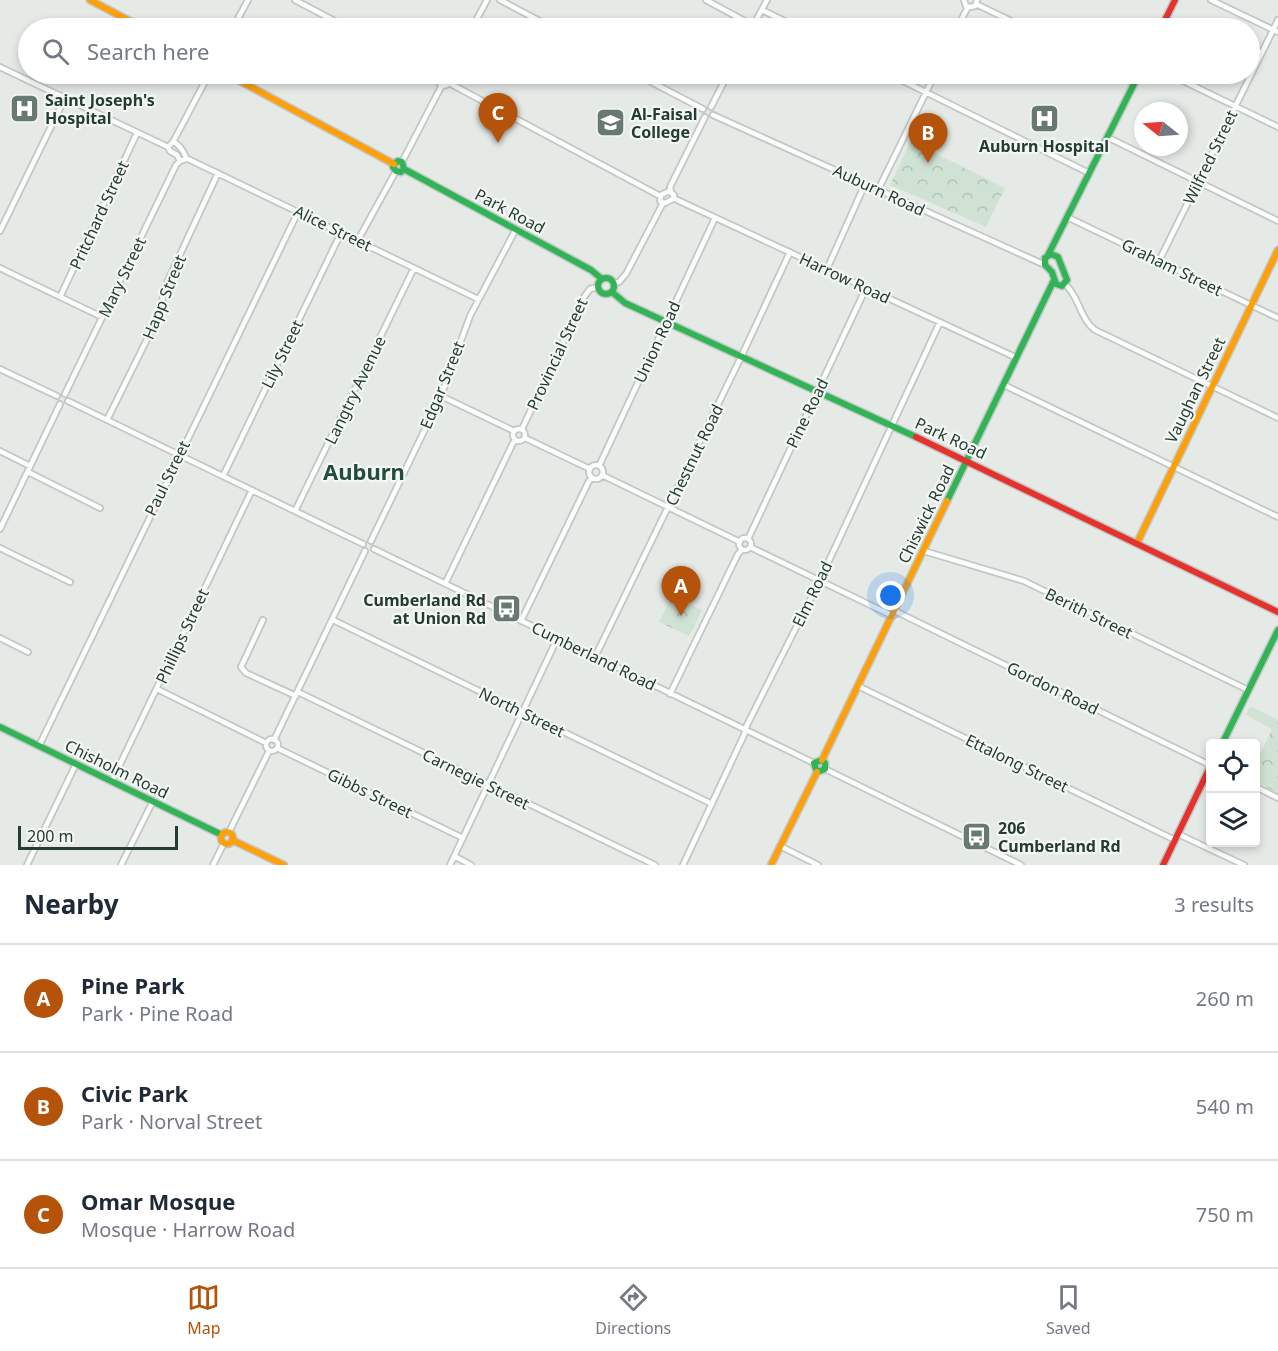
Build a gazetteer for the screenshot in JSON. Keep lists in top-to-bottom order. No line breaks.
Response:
{"streets":{"street":["Wilfred Street","Auburn Road","Park Road","Pritchard Street","Alice Street","Graham Street","Mary Street","Harrow Road","Happ Street","Union Road","Lily Street","Provincial Street","Edgar Street","Langtry Avenue","Vaughan Street","Pine Road","Chestnut Road","Paul Street","Chiswick Road","Elm Road","Berith Street","Phillips Street","Cumberland Road","Gordon Road","North Street","Ettalong Street","Chisholm Road","Carnegie Street","Gibbs Street"]},"crossings":[["Wilfred Street","Graham Street"],["Park Road","Union Road"],["Park Road","Provincial Street"],["Park Road","Edgar Street"],["Park Road","Vaughan Street"],["Park Road","Pine Road"],["Park Road","Chestnut Road"],["Park Road","Chiswick Road"],["Park Road","Elm Road"],["Alice Street","Happ Street"],["Alice Street","Lily Street"],["Alice Street","Edgar Street"],["Alice Street","Langtry Avenue"],["Alice Street","Paul Street"],["Graham Street","Vaughan Street"],["Harrow Road","Union Road"],["Harrow Road","Pine Road"],["Harrow Road","Chestnut Road"],["Harrow Road","Chiswick Road"],["Harrow Road","Elm Road"],["Edgar Street","Cumberland Road"],["Pine Road","Gordon Road"],["Chestnut Road","Cumberland Road"],["Paul Street","Chisholm Road"],["Chiswick Road","Berith Street"],["Chiswick Road","Cumberland Road"],["Chiswick Road","Gordon Road"],["Chiswick Road","Ettalong Street"],["Elm Road","Cumberland Road"],["Elm Road","Gordon Road"],["Elm Road","North Street"],["Phillips Street","Chisholm Road"]],"districts":["Auburn"],"places":{"hospital":["Saint Joseph's Hospital","Auburn Hospital"],"school or university":["Al-Faisal College"],"bus stop":["Cumberland Rd at Union Rd","206 Cumberland Rd"]},"scale_bar":"200 m","north":"left","page":{"search":"Search here","pins":["C","B","A"],"scale":"200 m","heading":["Nearby","3 results"],"list":[{"mark":"A","name":"Pine Park","note":"Park · Pine Road","value":"260 m"},{"mark":"B","name":"Civic Park","note":"Park · Norval Street","value":"540 m"},{"mark":"C","name":"Omar Mosque","note":"Mosque · Harrow Road","value":"750 m"}],"nav":["Map","Directions","Saved"]}}
